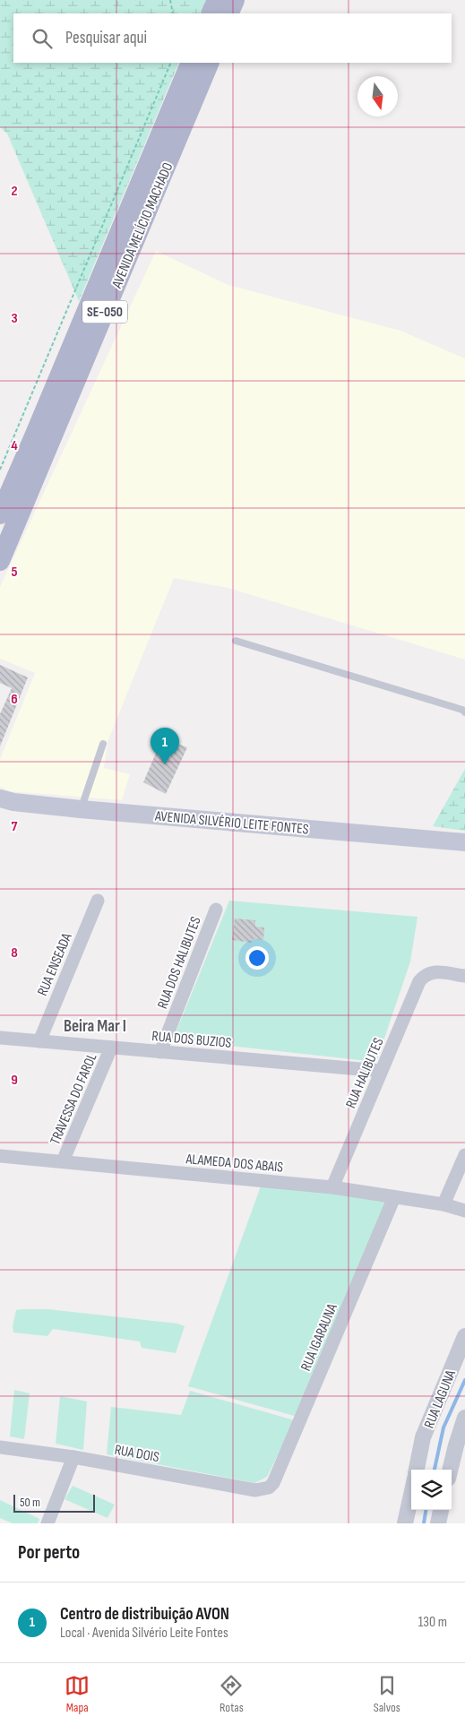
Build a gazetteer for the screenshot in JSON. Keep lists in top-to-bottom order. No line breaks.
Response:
{"streets":{"main road":["AVENIDA MELÍCIO MACHADO","SE-050","AVENIDA SILVÉRIO LEITE FONTES"],"street":["RUA DOS HALIBUTES","RUA ENSEADA","RUA DOS BUZIOS","RUA HALIBUTES","TRAVESSA DO FAROL","ALAMEDA DOS ABAIS","RUA IGARAUNA","RUA LAGUNA","RUA DOIS"]},"crossings":[["RUA DOS HALIBUTES","RUA DOS BUZIOS"],["RUA ENSEADA","RUA DOS BUZIOS"],["RUA DOS BUZIOS","RUA HALIBUTES"],["RUA DOS BUZIOS","TRAVESSA DO FAROL"],["RUA HALIBUTES","ALAMEDA DOS ABAIS"],["TRAVESSA DO FAROL","ALAMEDA DOS ABAIS"],["ALAMEDA DOS ABAIS","RUA IGARAUNA"],["RUA IGARAUNA","RUA DOIS"]],"districts":["Beira Mar I"],"scale_bar":"50 m","north":"bottom","page":{"search":"Pesquisar aqui","pins":"1","scale":"50 m","heading":"Por perto","list":[{"mark":"1","name":"Centro de distribuição AVON","note":"Local · Avenida Silvério Leite Fontes","value":"130 m"}],"nav":["Mapa","Rotas","Salvos"]},"grid":{"rows":["2","3","4","5","6","7","8","9"]}}
